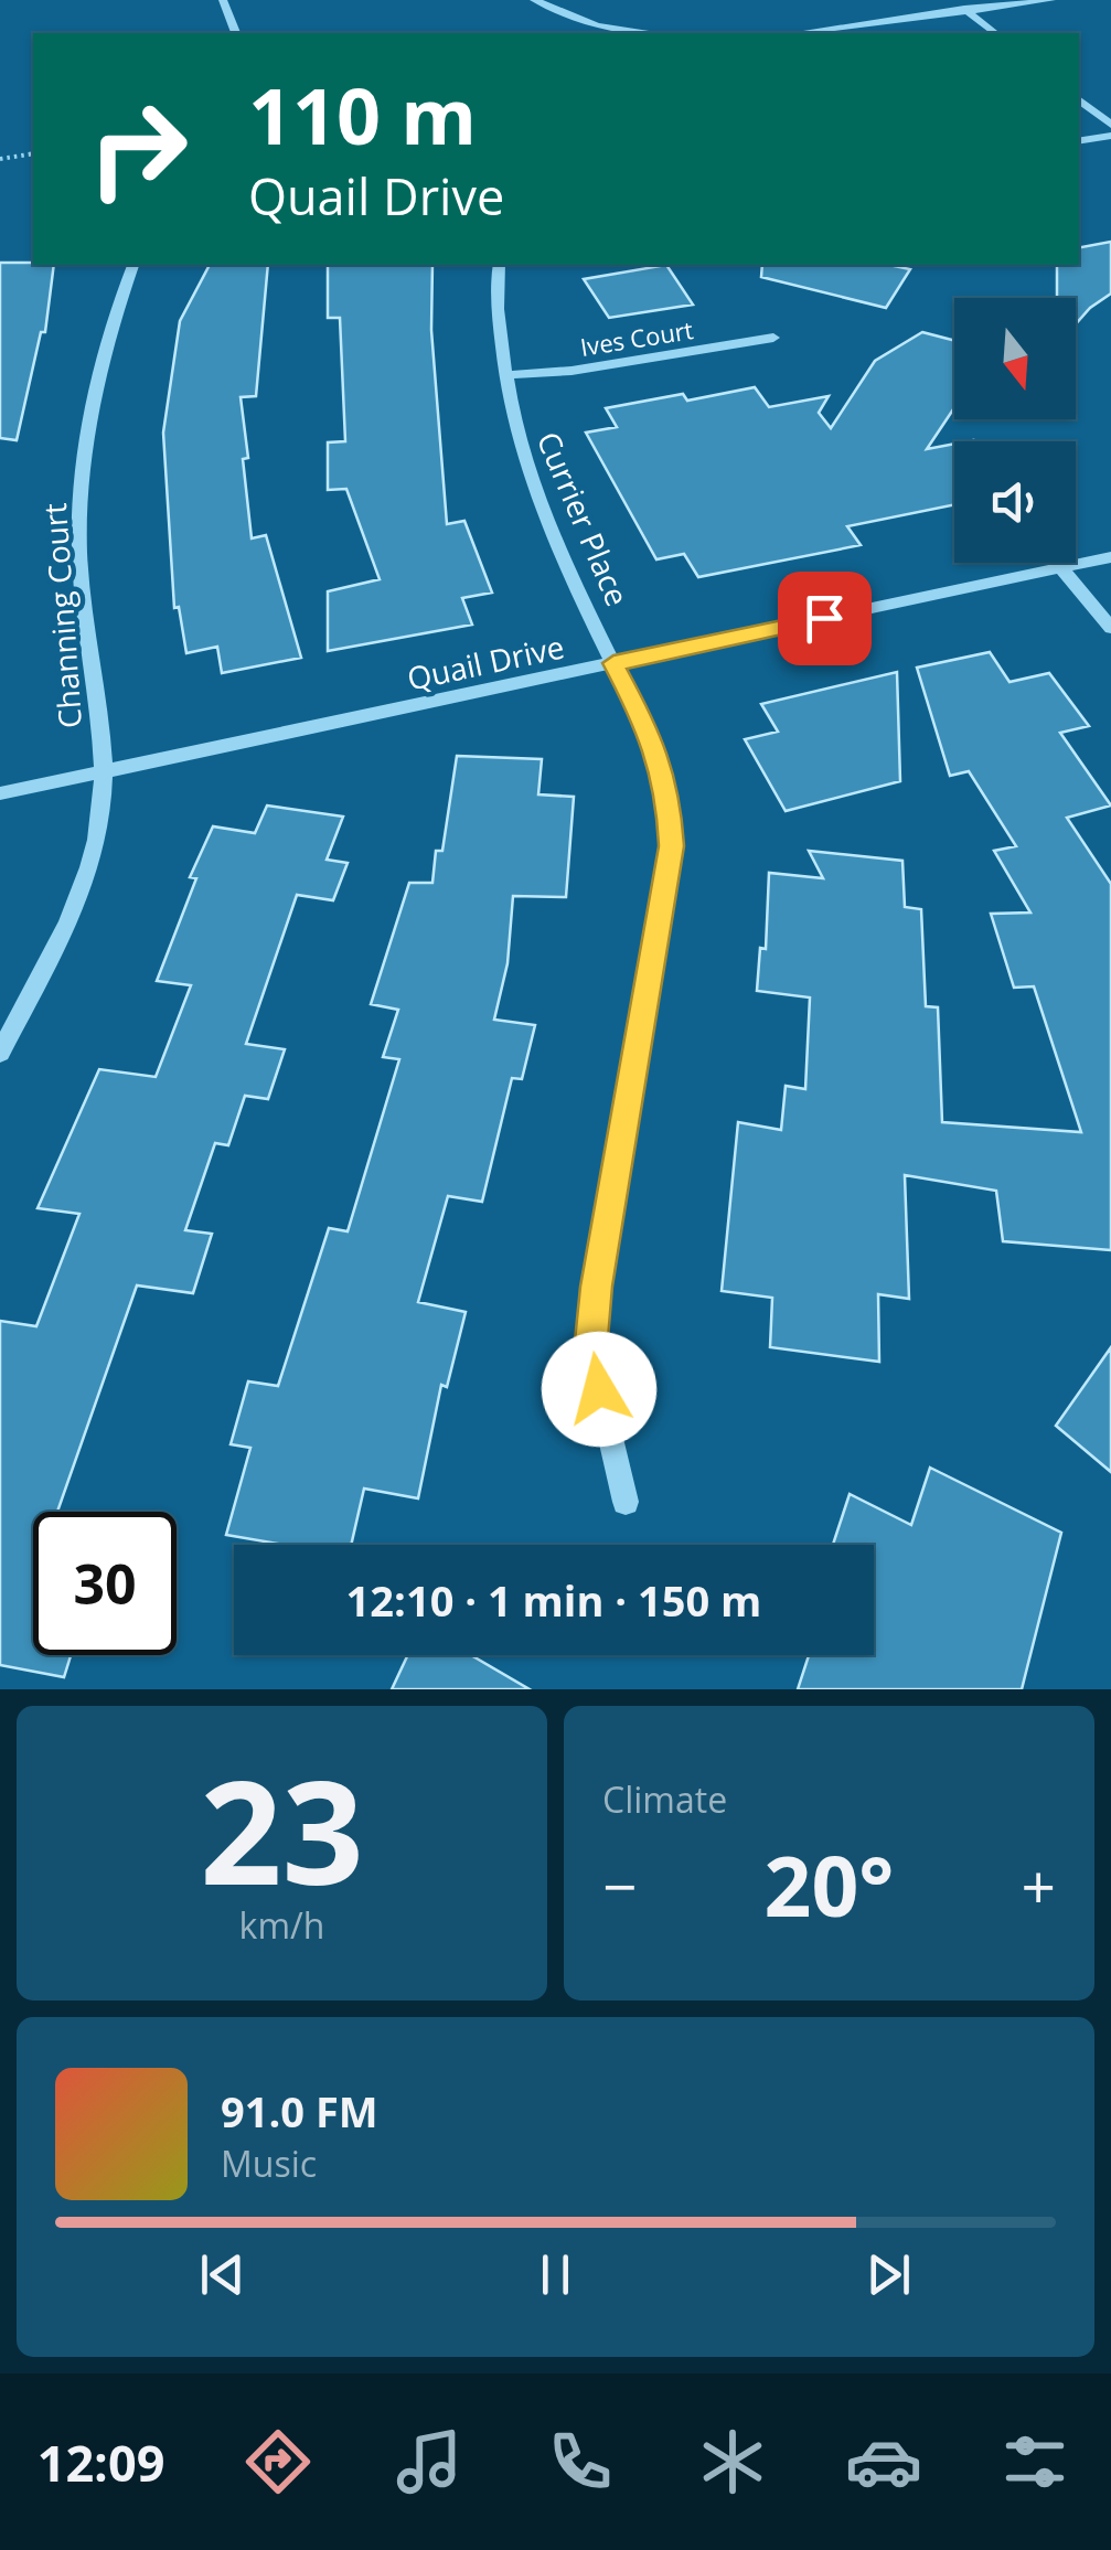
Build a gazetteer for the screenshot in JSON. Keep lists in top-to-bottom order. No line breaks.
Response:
{"streets":{"street":["Ives Court","Currier Place","Channing Court","Quail Drive"]},"crossings":[["Ives Court","Currier Place"],["Currier Place","Quail Drive"],["Channing Court","Quail Drive"]],"north":"bottom","page":{"turn":["110 m","Quail Drive"],"limit":"30","trip":"12:10 · 1 min · 150 m","tile":[["23","km/h"],"Climate"],"heat":["−","20°","+"],"song":["91.0 FM","Music"],"tabs":"12:09"}}
